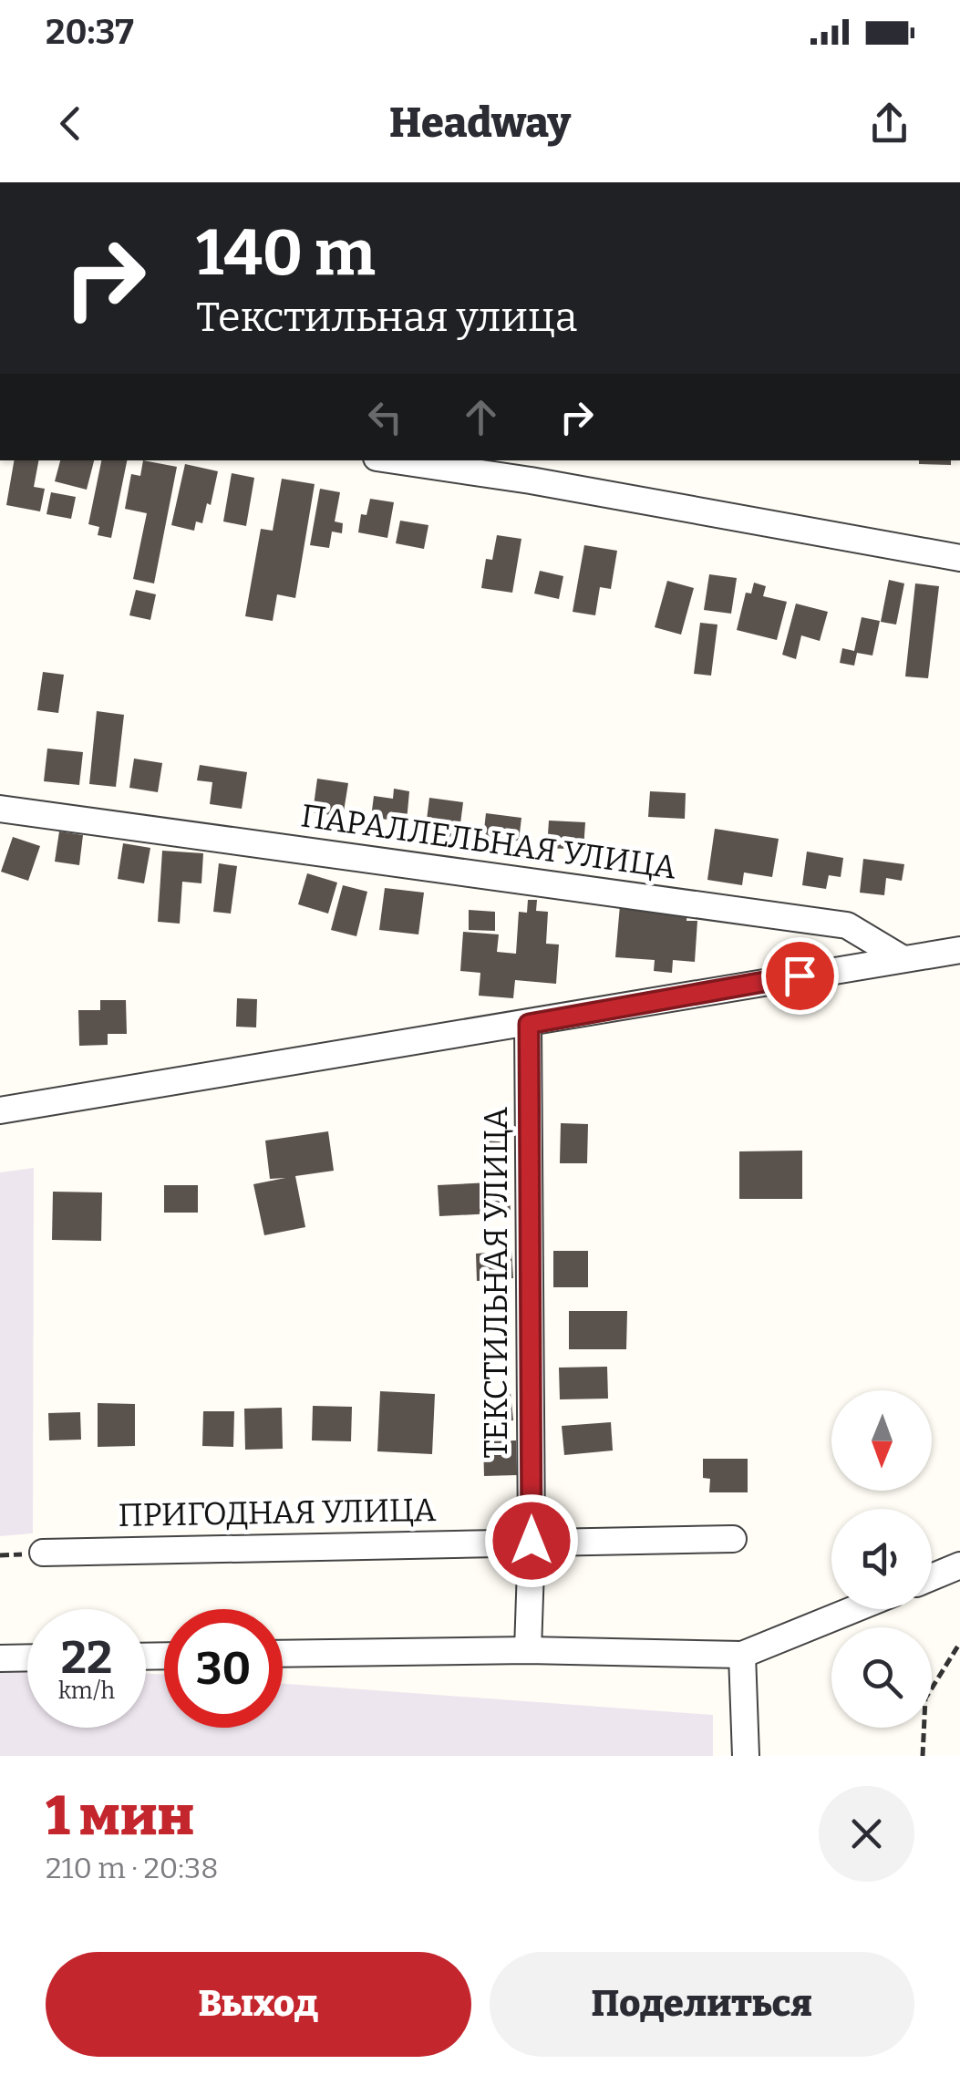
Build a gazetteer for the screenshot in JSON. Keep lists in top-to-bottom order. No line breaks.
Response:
{"streets":{"street":["ПАРАЛЛЕЛЬНАЯ УЛИЦА","ТЕКСТИЛЬНАЯ УЛИЦА","ПРИГОДНАЯ УЛИЦА"]},"crossings":[["ТЕКСТИЛЬНАЯ УЛИЦА","ПРИГОДНАЯ УЛИЦА"]],"north":"bottom","page":{"status":"20:37","header":"Headway","turn":["140 m","Текстильная улица"],"speed":"22 km/h","limit":"30","heading":["1 мин","210 m · 20:38"],"buttons":["Выход","Поделиться"]}}
